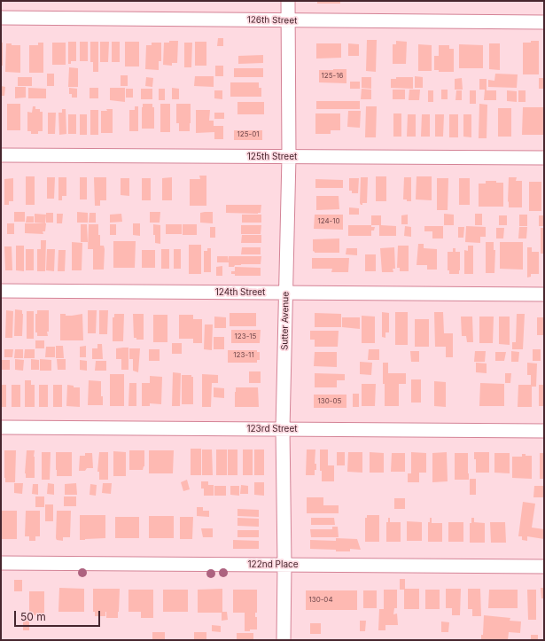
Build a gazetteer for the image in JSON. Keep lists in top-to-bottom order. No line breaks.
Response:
{"streets":{"street":["126th Street","125th Street","124th Street","Sutter Avenue","123rd Street","122nd Place"]},"crossings":[["126th Street","Sutter Avenue"],["125th Street","Sutter Avenue"],["124th Street","Sutter Avenue"],["Sutter Avenue","123rd Street"],["Sutter Avenue","122nd Place"]],"house_numbers":["125-16","125-01","124-10","123-15","123-11","130-05","130-04"],"scale_bar":"50 m"}
